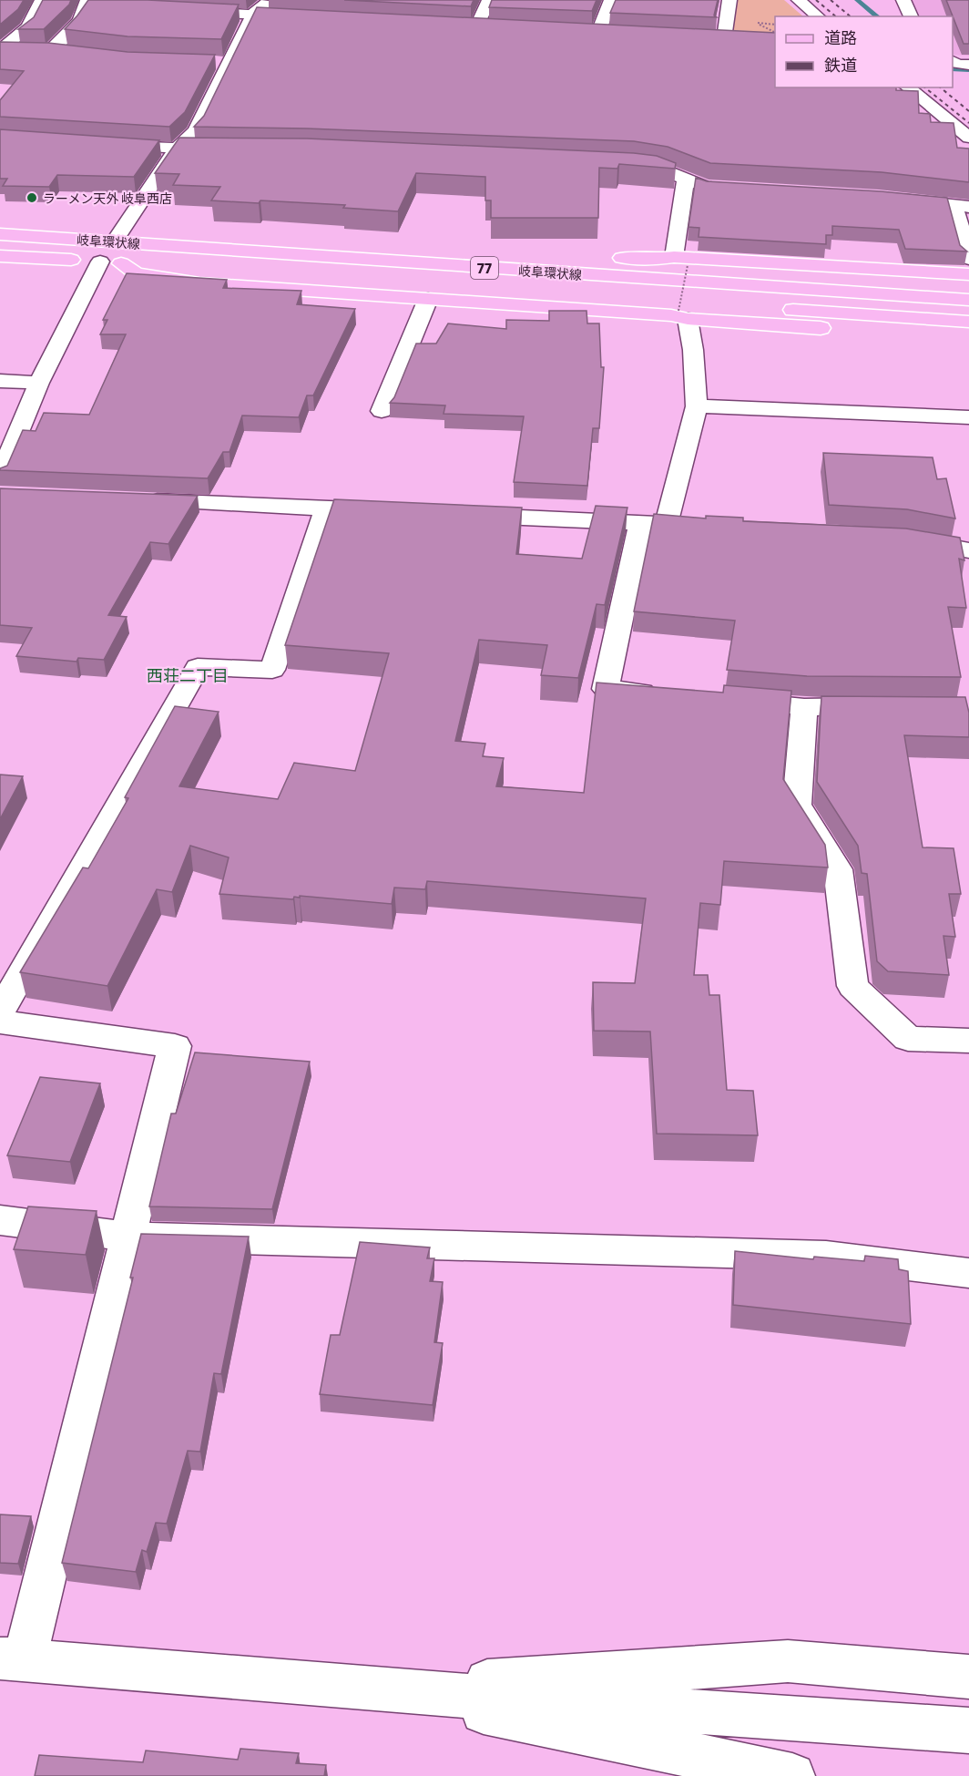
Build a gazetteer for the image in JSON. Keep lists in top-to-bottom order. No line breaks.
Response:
{"streets":{"main road":["岐阜環状線","77"]},"districts":["西荘二丁目"],"places":["ラーメン天外 岐阜西店"],"legend":["道路","鉄道"]}
